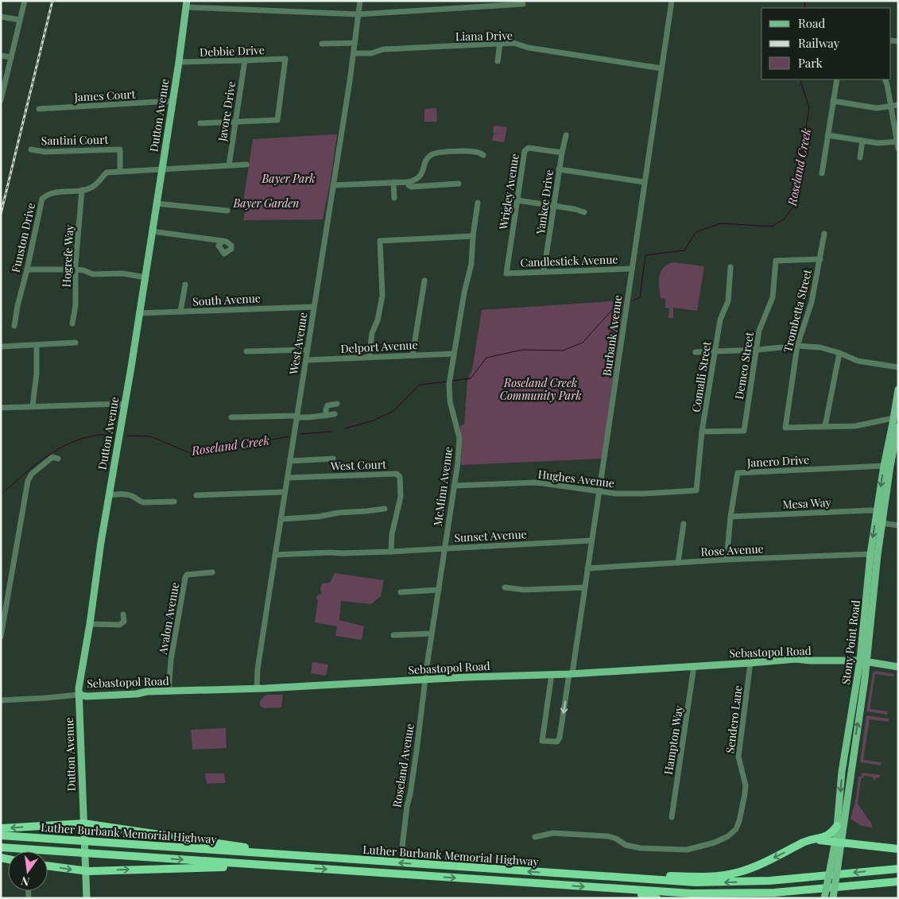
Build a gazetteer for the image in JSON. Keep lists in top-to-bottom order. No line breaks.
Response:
{"streets":{"highway":["Luther Burbank Memorial Highway"],"main road":["Dutton Avenue","Stony Point Road","Sebastopol Road"],"street":["Liana Drive","Debbie Drive","James Court","Javore Drive","Santini Court","Wrigley Avenue","Yankee Drive","Funston Drive","Hogrefe Way","Candlestick Avenue","South Avenue","Trombetta Street","Burbank Avenue","West Avenue","Delport Avenue","Demeo Street","Comalli Street","Janero Drive","West Court","Hughes Avenue","McMinn Avenue","Mesa Way","Sunset Avenue","Rose Avenue","Avalon Avenue","Sendero Lane","Hampton Way","Roseland Avenue"]},"crossings":[["Liana Drive","Burbank Avenue"],["Liana Drive","West Avenue"],["Debbie Drive","Javore Drive"],["Debbie Drive","Dutton Avenue"],["James Court","Dutton Avenue"],["Javore Drive","Funston Drive"],["Dutton Avenue","Funston Drive"],["Dutton Avenue","South Avenue"],["Dutton Avenue","Sebastopol Road"],["Santini Court","Funston Drive"],["Wrigley Avenue","Yankee Drive"],["Wrigley Avenue","Candlestick Avenue"],["Yankee Drive","Candlestick Avenue"],["Funston Drive","Hogrefe Way"],["Candlestick Avenue","Burbank Avenue"],["South Avenue","West Avenue"],["Trombetta Street","Demeo Street"],["Trombetta Street","Stony Point Road"],["Burbank Avenue","Hughes Avenue"],["Burbank Avenue","Sunset Avenue"],["Burbank Avenue","Rose Avenue"],["Burbank Avenue","Sebastopol Road"],["West Avenue","Delport Avenue"],["West Avenue","West Court"],["West Avenue","Sunset Avenue"],["West Avenue","Sebastopol Road"],["Delport Avenue","McMinn Avenue"],["Demeo Street","Comalli Street"],["Comalli Street","Hughes Avenue"],["Janero Drive","Mesa Way"],["Janero Drive","Rose Avenue"],["Janero Drive","Stony Point Road"],["West Court","Sunset Avenue"],["Hughes Avenue","McMinn Avenue"],["McMinn Avenue","Sunset Avenue"],["McMinn Avenue","Sebastopol Road"],["McMinn Avenue","Roseland Avenue"],["Mesa Way","Stony Point Road"],["Rose Avenue","Stony Point Road"],["Avalon Avenue","Sebastopol Road"],["Stony Point Road","Sebastopol Road"],["Sebastopol Road","Sendero Lane"],["Sebastopol Road","Hampton Way"],["Sebastopol Road","Roseland Avenue"]],"water":["Roseland Creek"],"parks":["Bayer Park","Bayer Garden","Roseland Creek Community Park"],"legend":["Road","Railway","Park"],"north":"bottom"}
